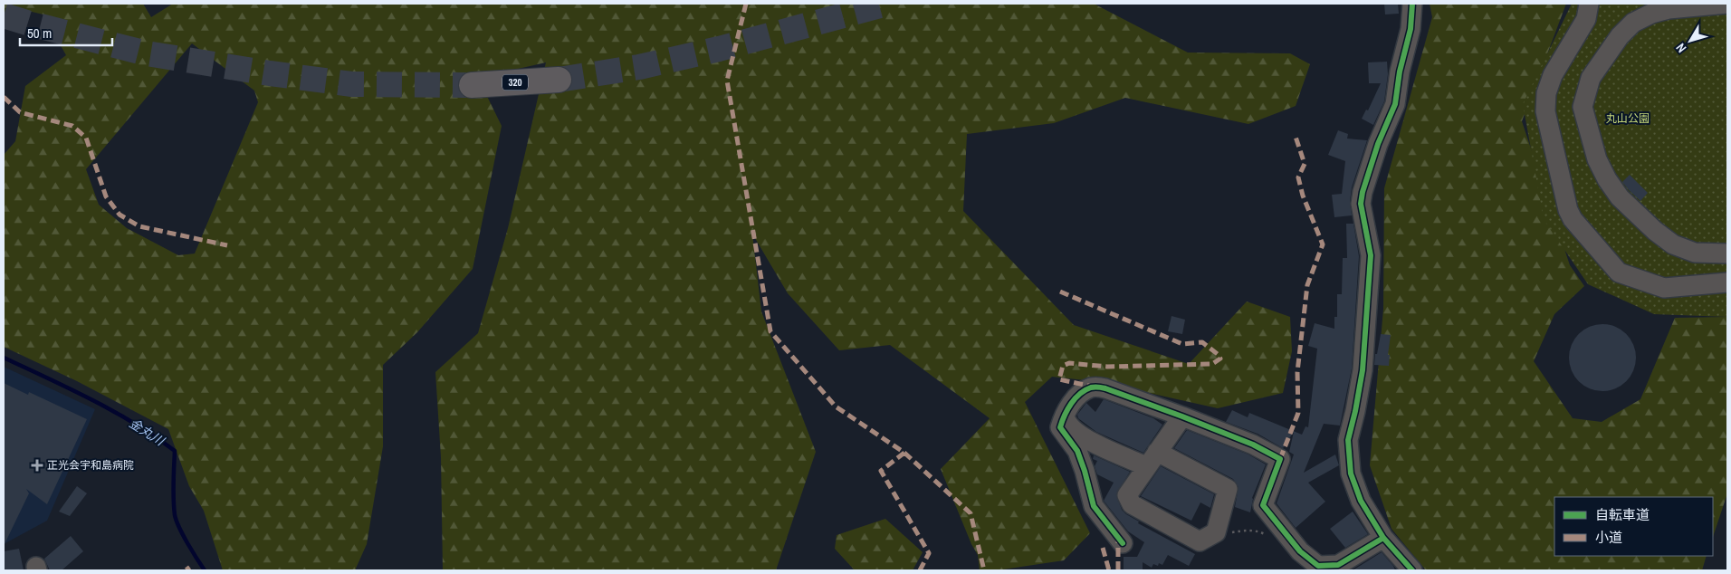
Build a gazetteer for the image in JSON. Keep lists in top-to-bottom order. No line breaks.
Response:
{"streets":{"highway":["320"]},"water":["金丸川"],"parks":["丸山公園"],"places":{"health":["正光会宇和島病院"]},"legend":["自転車道","小道"],"scale_bar":"50 m","north":"bottom left"}
